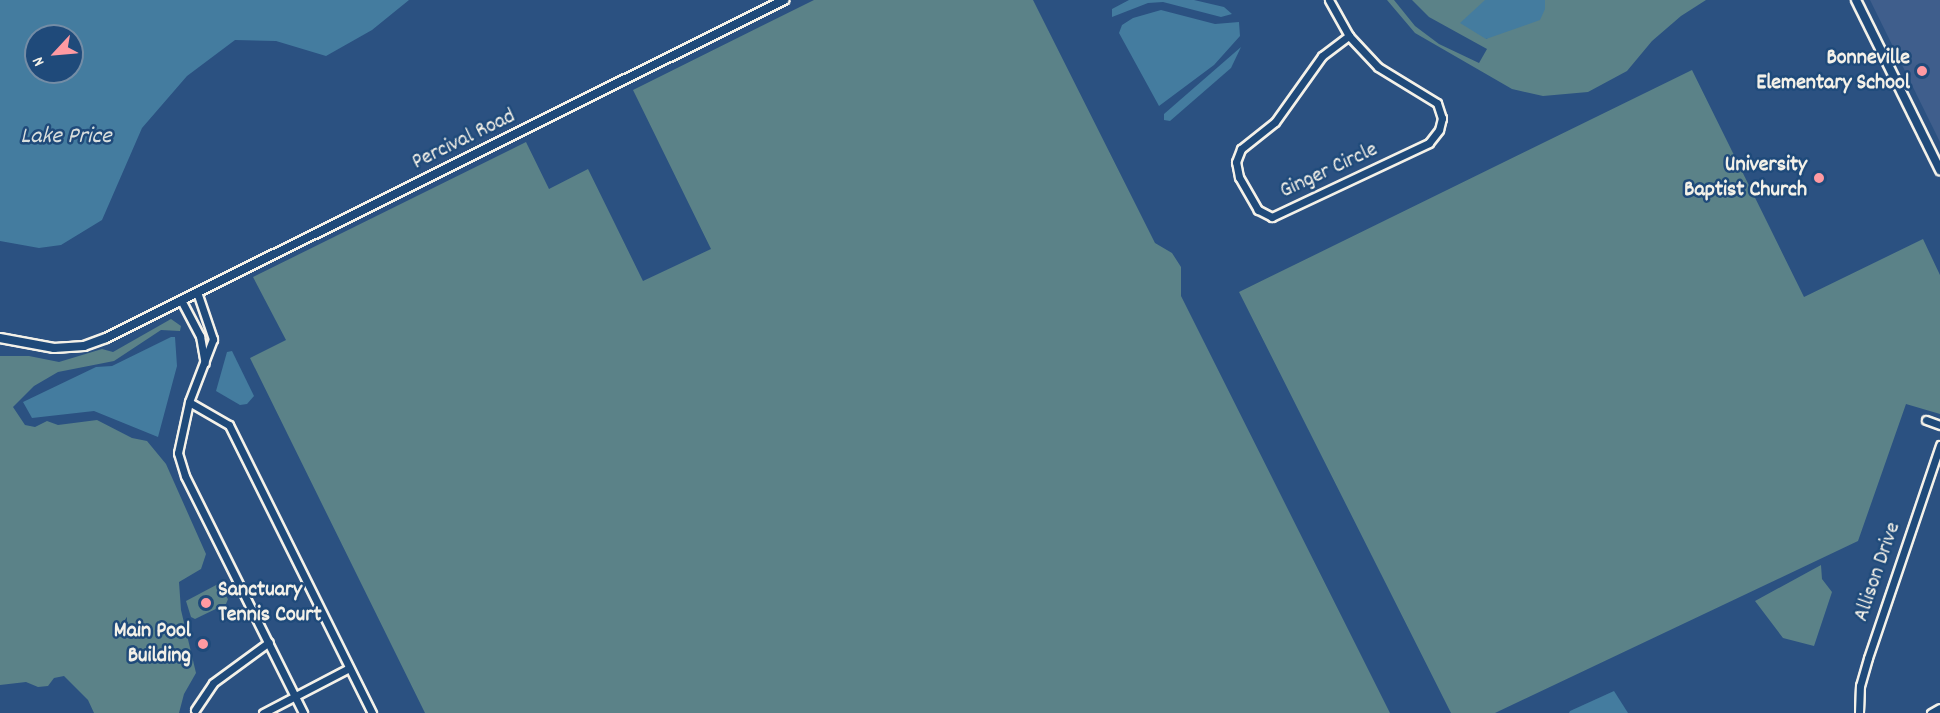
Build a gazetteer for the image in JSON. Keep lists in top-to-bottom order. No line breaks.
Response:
{"streets":{"street":["Percival Road","Ginger Circle","Allison Drive"]},"water":["Lake Price"],"places":["Bonneville Elementary School","University Baptist Church","Sanctuary Tennis Court","Main Pool Building"],"north":"bottom left"}
